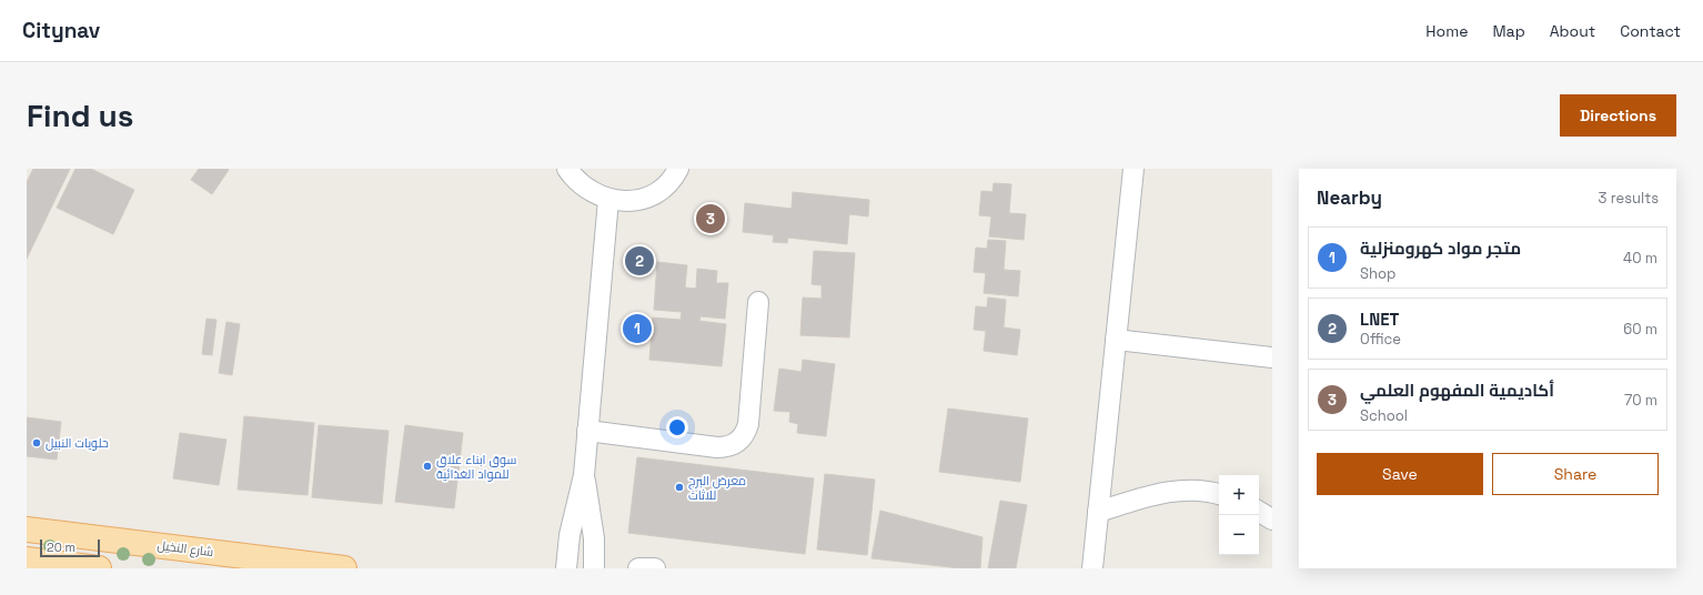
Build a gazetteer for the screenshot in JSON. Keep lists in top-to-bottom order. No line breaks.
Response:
{"streets":{"main road":["شارع النخيل"]},"places":["حلويات النبيل","سوق ابناء علاق للمواد الغذائية","معرض البرج للاثاث"],"scale_bar":"20 m","page":{"header":"Citynav","nav":["Home","Map","About","Contact"],"buttons":["Directions",["Save","Share"]],"title":"Find us","heading":["Nearby","3 results"],"pins":["3","2","1"],"list":[{"mark":"1","name":"متجر مواد كهرومنزلية","note":"Shop","value":"40 m"},{"mark":"2","name":"LNET","note":"Office","value":"60 m"},{"mark":"3","name":"أكاديمية المفهوم العلمي","note":"School","value":"70 m"}],"map_buttons":["+","−"],"scale":"20 m"}}
